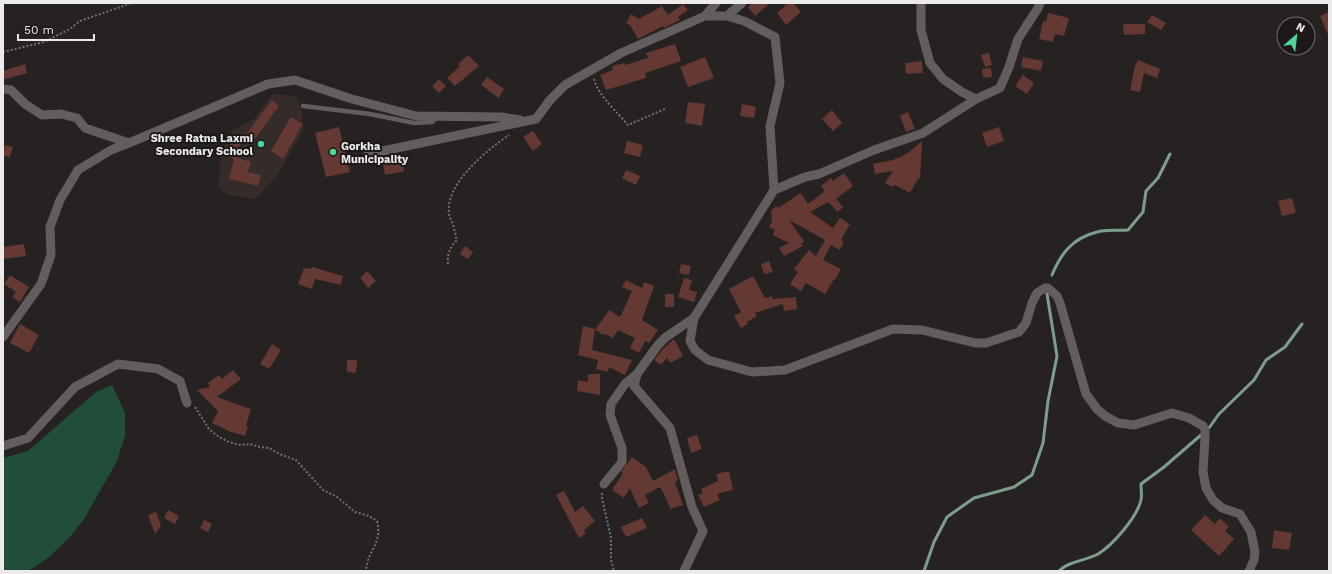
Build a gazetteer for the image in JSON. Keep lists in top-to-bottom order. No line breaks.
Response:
{"places":["Shree Ratna Laxmi Secondary School","Gorkha Municipality"],"scale_bar":"50 m","north":"top right"}
